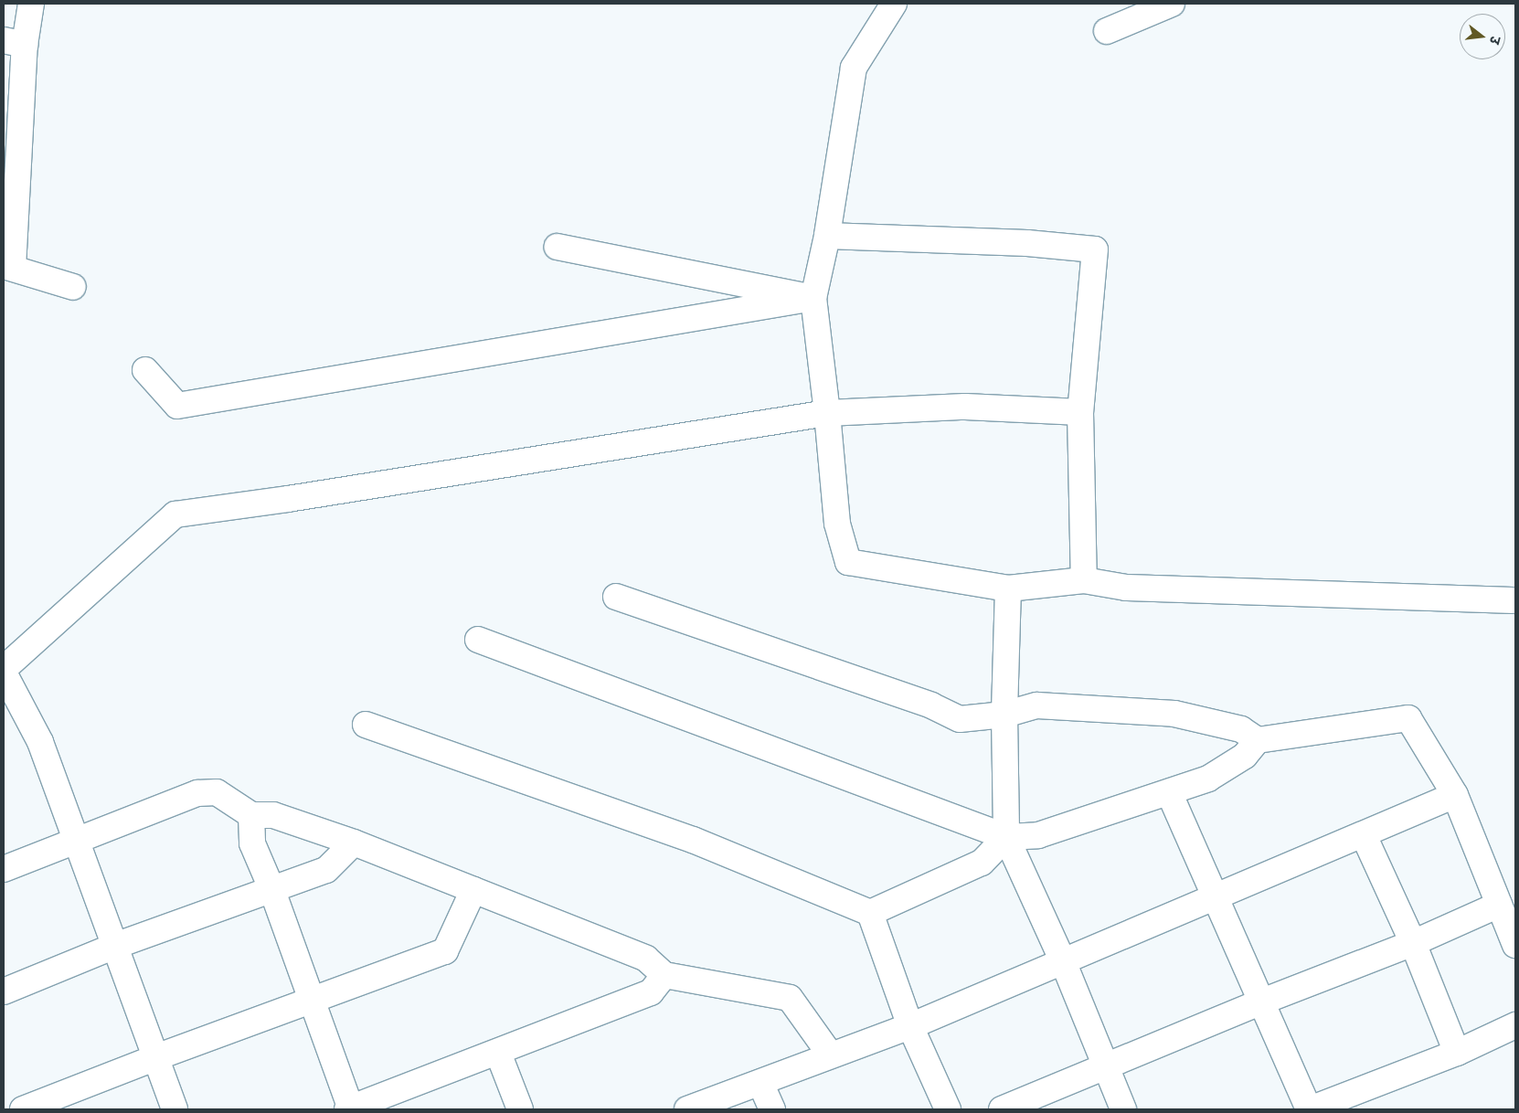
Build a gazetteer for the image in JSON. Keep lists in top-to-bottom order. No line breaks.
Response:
{"north":"right"}
